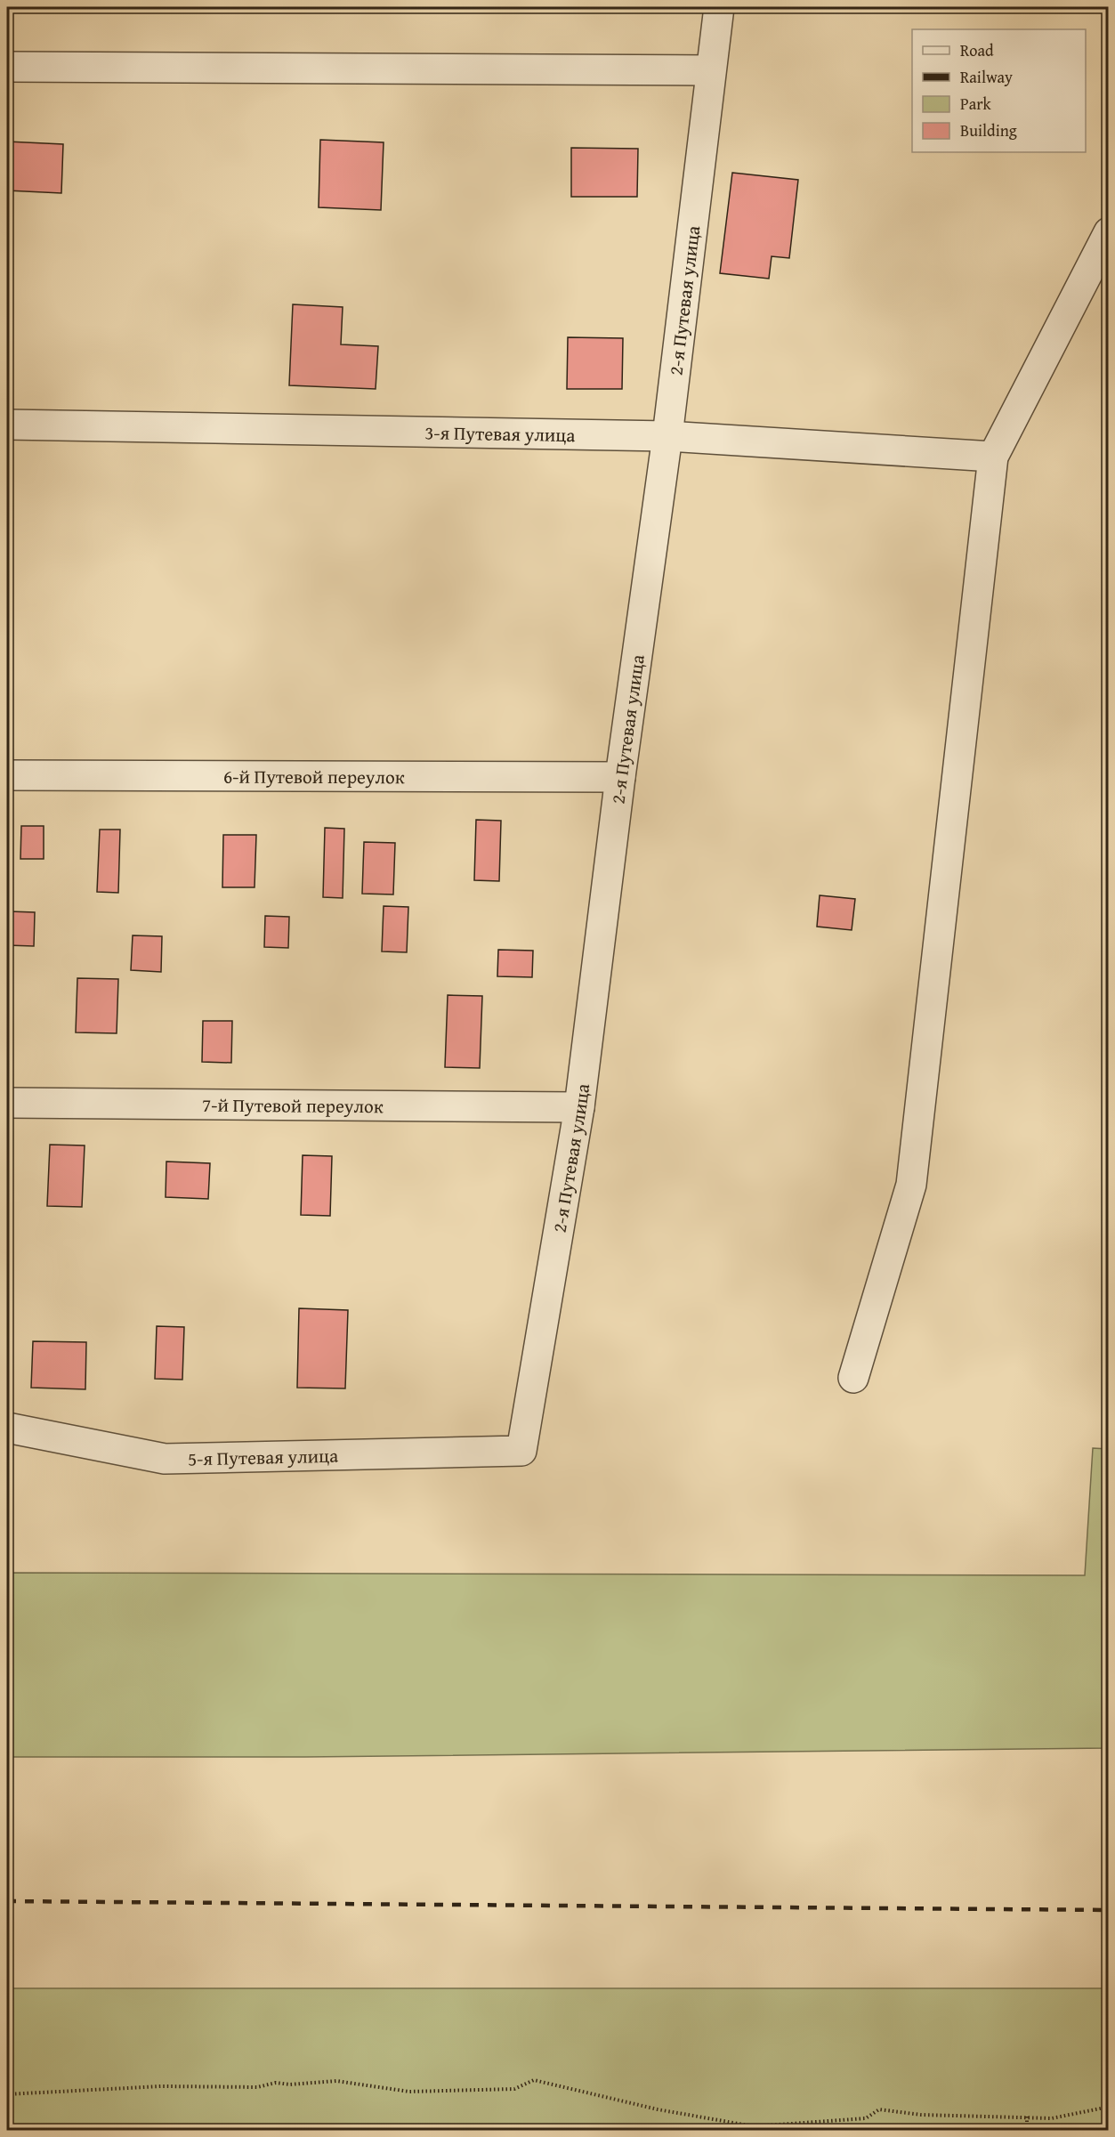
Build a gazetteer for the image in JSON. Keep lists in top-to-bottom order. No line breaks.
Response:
{"streets":{"street":["2-я Путевая улица","3-я Путевая улица","6-й Путевой переулок","7-й Путевой переулок","5-я Путевая улица"]},"crossings":[["2-я Путевая улица","3-я Путевая улица"],["2-я Путевая улица","6-й Путевой переулок"],["2-я Путевая улица","7-й Путевой переулок"],["2-я Путевая улица","5-я Путевая улица"]],"legend":["Road","Railway","Park","Building"]}
